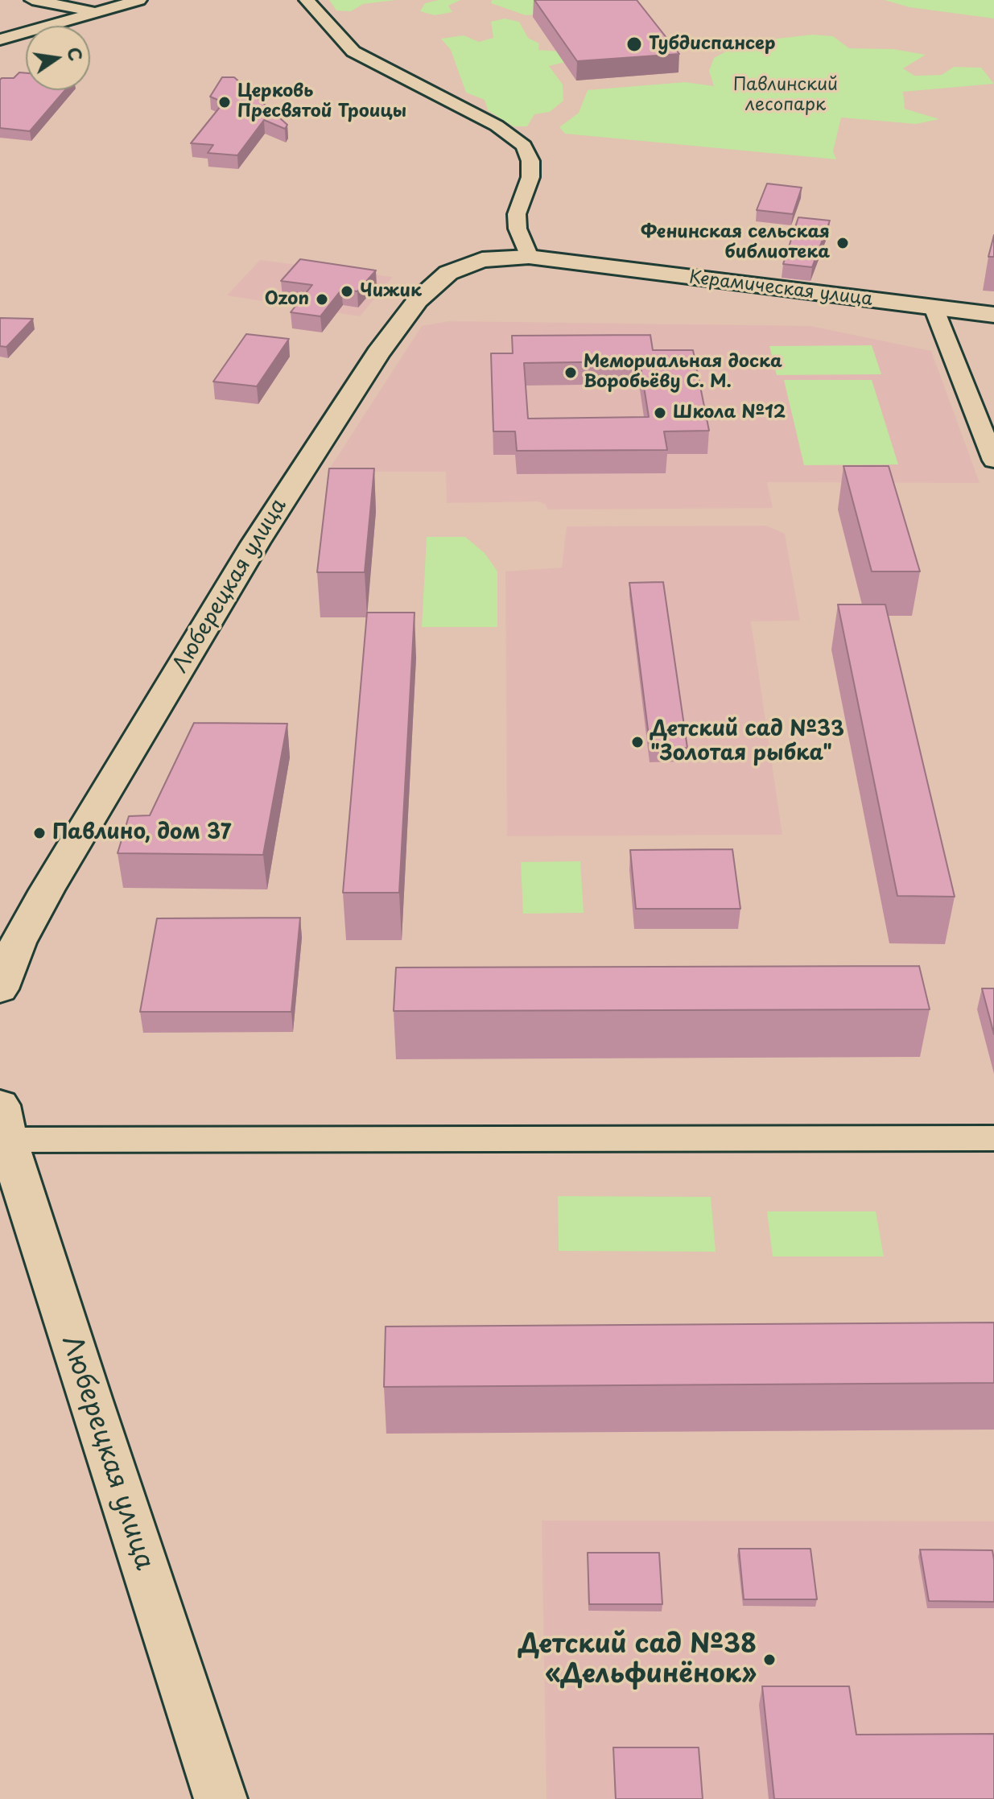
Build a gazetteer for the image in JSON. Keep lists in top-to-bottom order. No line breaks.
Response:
{"streets":{"main road":["Керамическая улица","Люберецкая улица"]},"crossings":[["Керамическая улица","Люберецкая улица"]],"parks":["Павлинский лесопарк"],"places":["Тубдиспансер","Церковь Пресвятой Троицы","Фенинская сельская библиотека","Чижик","Ozon","Мемориальная доска Воробьёву С. М.","Школа №12","Детский сад №33 \"Золотая рыбка\"","Павлино, дом 37","Детский сад №38 «Дельфинёнок»"],"north":"right"}
